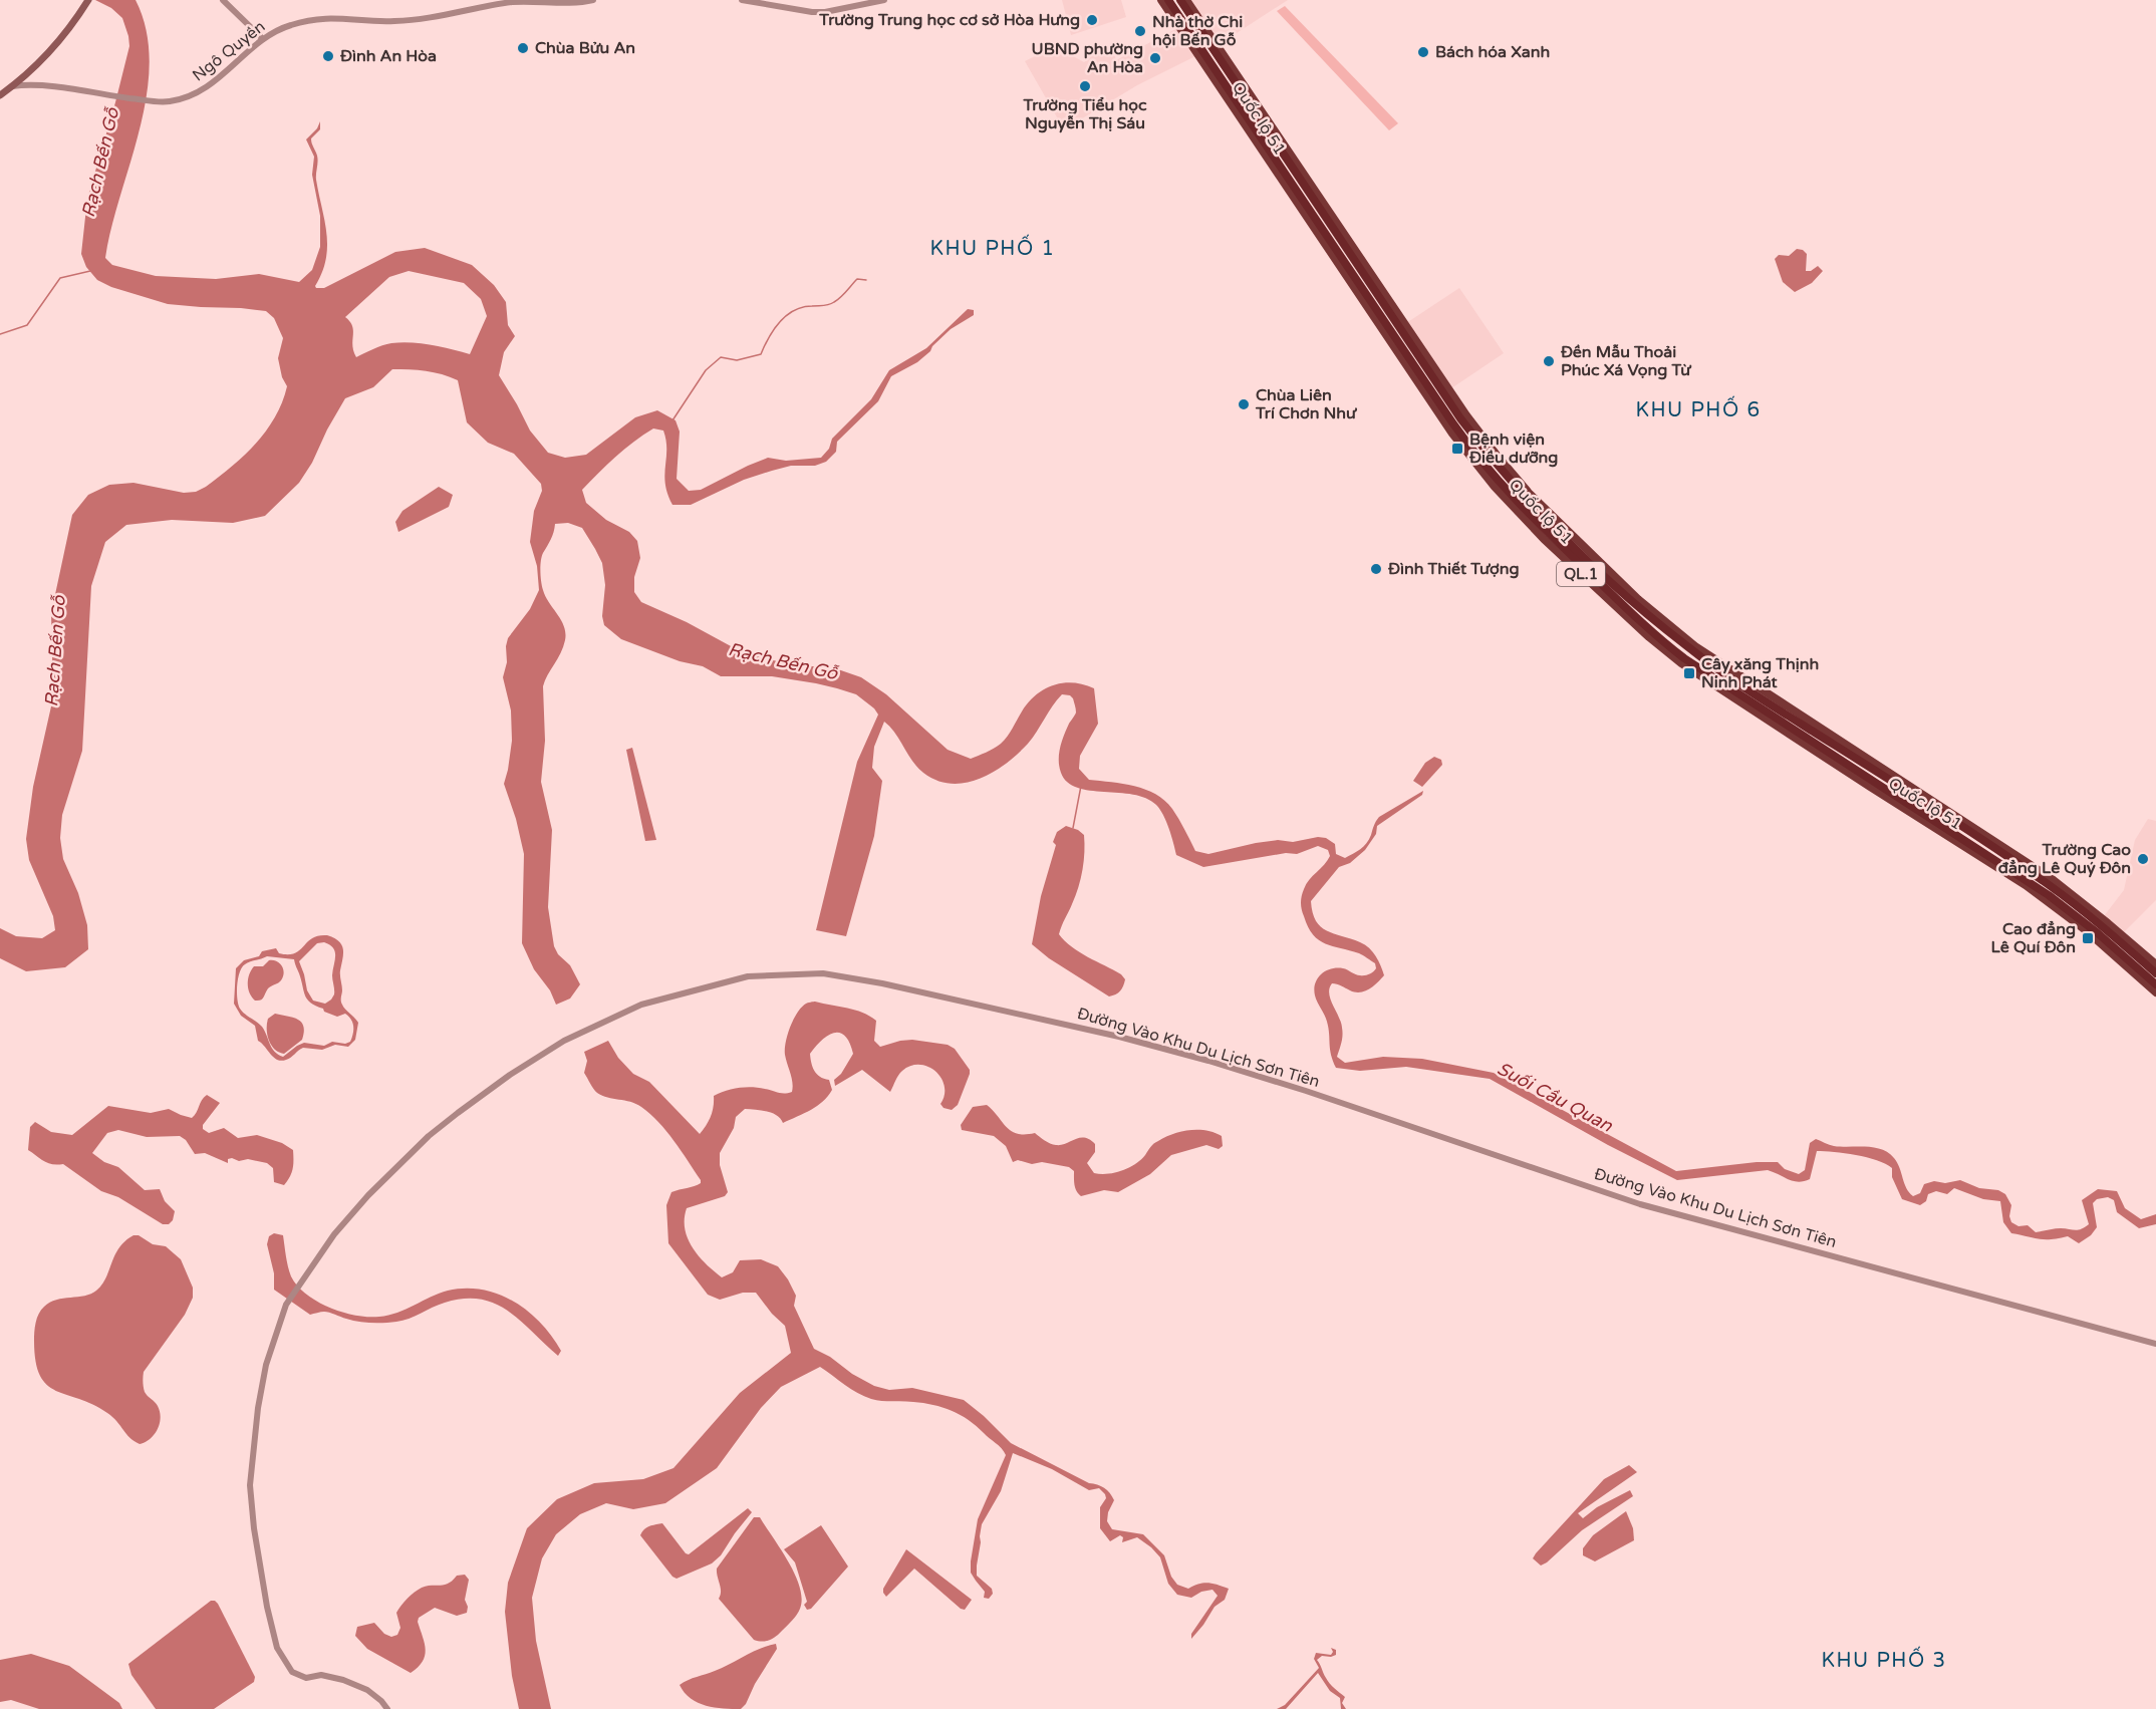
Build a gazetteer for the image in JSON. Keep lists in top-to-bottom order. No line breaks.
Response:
{"streets":{"highway":["Quốc lộ 51","QL.1"],"street":["Ngô Quyền","Đường Vào Khu Du Lịch Sơn Tiên"]},"districts":["KHU PHỐ 1","KHU PHỐ 6","KHU PHỐ 3"],"water":["Rạch Bến Gỗ","Suối Cầu Quan"],"places":{"other":["Trường Trung học cơ sở Hòa Hưng","Nhà thờ Chi hội Bến Gỗ","Chùa Bửu An","Bách hóa Xanh","Đình An Hòa","UBND phường An Hòa","Trường Tiểu học Nguyễn Thị Sáu","Đền Mẫu Thoải Phúc Xá Vọng Từ","Chùa Liên Trí Chơn Như","Đình Thiết Tượng","Trường Cao đẳng Lê Quý Đôn"],"transit":["Bệnh viện Điều dưỡng","Cây xăng Thịnh Ninh Phát","Cao đẳng Lê Quí Đôn"]}}
